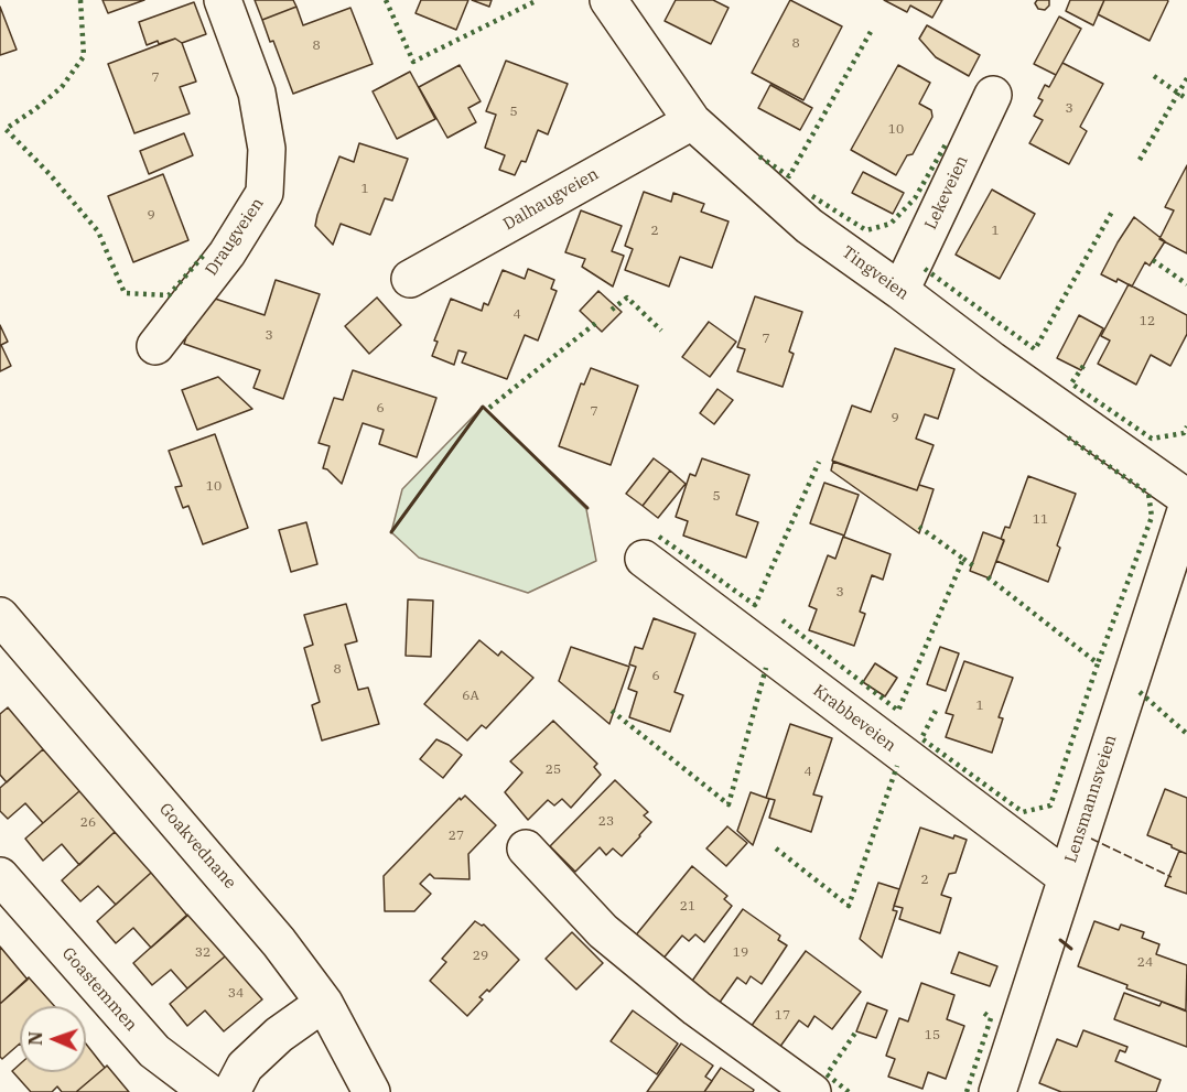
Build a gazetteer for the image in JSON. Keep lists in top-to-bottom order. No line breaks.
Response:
{"streets":{"street":["Lekeveien","Dalhaugveien","Draugveien","Tingveien","Krabbeveien","Lensmannsveien","Goakvednane","Goastemmen"]},"crossings":[["Lekeveien","Tingveien"],["Dalhaugveien","Tingveien"],["Krabbeveien","Lensmannsveien"]],"house_numbers":["8","8","7","3","5","10","1","9","2","1","4","12","3","7","6","7","9","10","5","11","3","8","6","6A","1","25","4","23","26","27","2","21","32","19","29","24","34","17","15"],"north":"left"}
